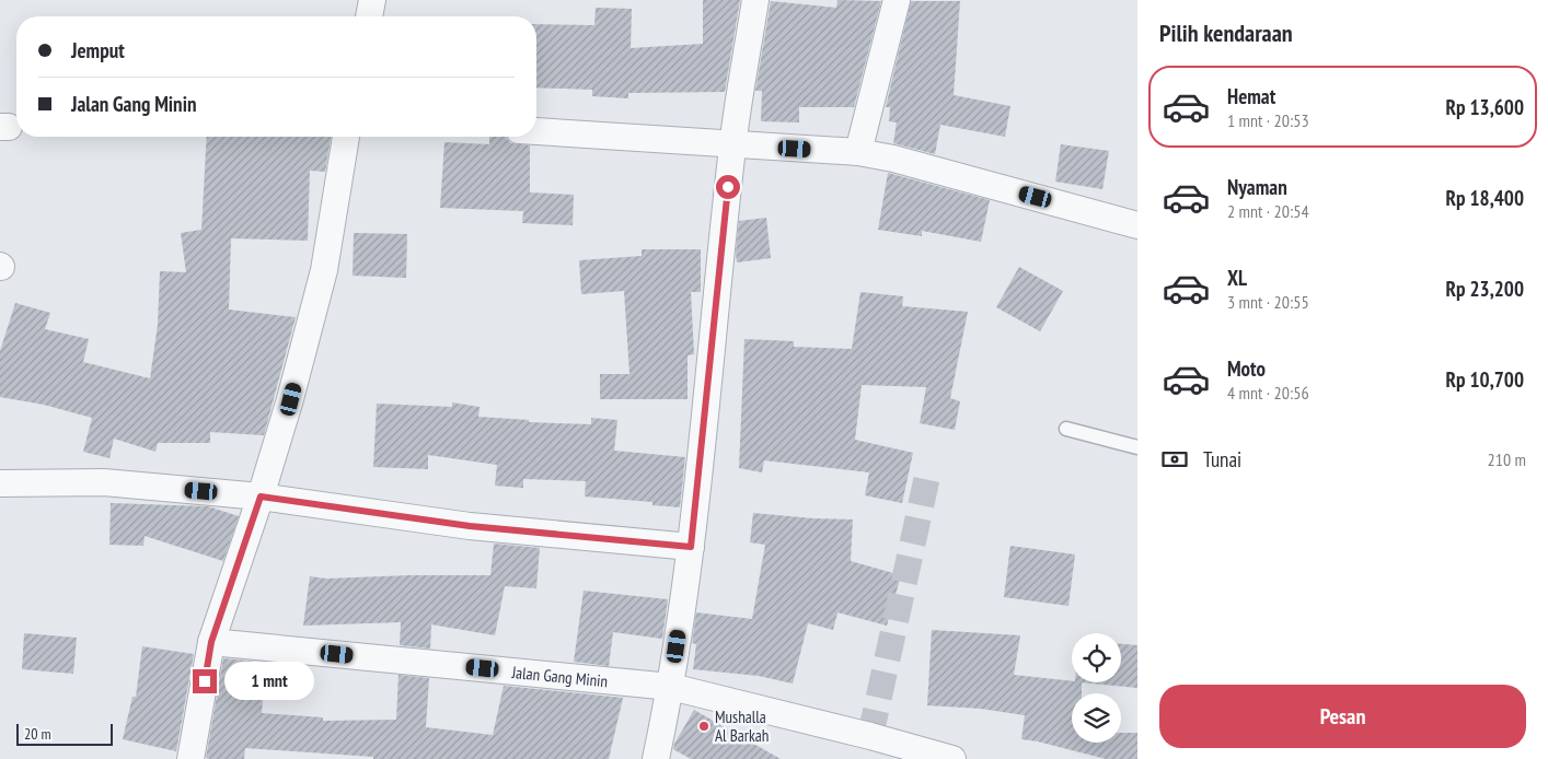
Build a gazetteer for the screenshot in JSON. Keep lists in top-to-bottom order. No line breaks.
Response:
{"streets":{"street":["Jalan Gang Minin"]},"places":["Mushalla Al Barkah"],"scale_bar":"20 m","page":{"heading":"Pilih kendaraan","banner":["Jemput","Jalan Gang Minin"],"list":[{"name":"Hemat","note":"1 mnt · 20:53","value":"Rp 13,600"},{"name":"Nyaman","note":"2 mnt · 20:54","value":"Rp 18,400"},{"name":"XL","note":"3 mnt · 20:55","value":"Rp 23,200"},{"name":"Moto","note":"4 mnt · 20:56","value":"Rp 10,700"}],"pay":["Tunai","210 m"],"bubble":"1 mnt","buttons":"Pesan","scale":"20 m"}}
